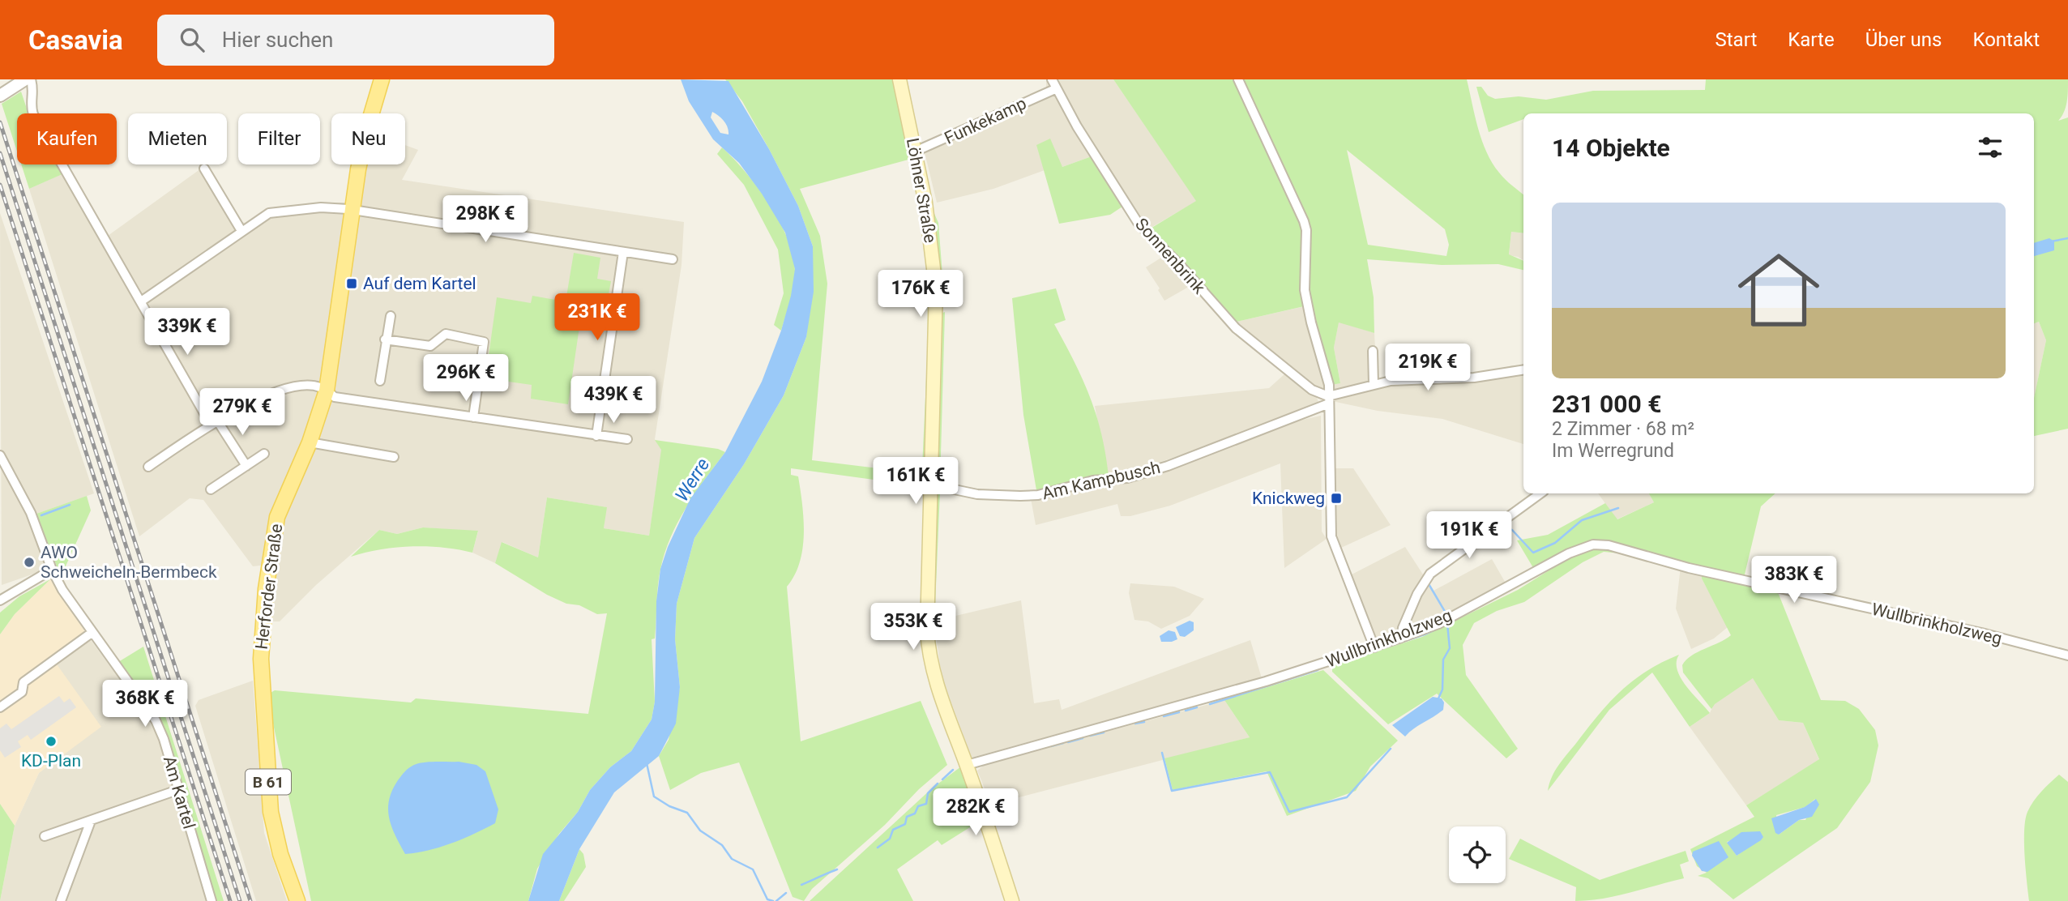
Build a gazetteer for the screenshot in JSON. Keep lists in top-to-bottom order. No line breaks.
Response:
{"streets":{"main road":["Löhner Straße","Herforder Straße","B 61"],"street":["Funkekamp","Sonnenbrink","Am Kampbusch","Wullbrinkholzweg","Am Kartel"]},"crossings":[["Funkekamp","Löhner Straße"],["Funkekamp","Sonnenbrink"],["Löhner Straße","Am Kampbusch"],["Löhner Straße","Wullbrinkholzweg"],["Sonnenbrink","Am Kampbusch"]],"water":["Werre"],"places":{"transit":["Auf dem Kartel","Knickweg"],"other":["AWO Schweicheln-Bermbeck","KD-Plan"]},"page":{"header":"Casavia","search":"Hier suchen","nav":["Start","Karte","Über uns","Kontakt"],"chip":["Kaufen","Mieten","Filter","Neu"],"heading":"14 Objekte","list":[{"name":"231 000 €","note":"2 Zimmer · 68 m² · Im Werregrund"}],"price":["298K €","176K €","231K €","339K €","219K €","296K €","439K €","279K €","161K €","191K €","383K €","353K €","368K €","282K €"]}}
